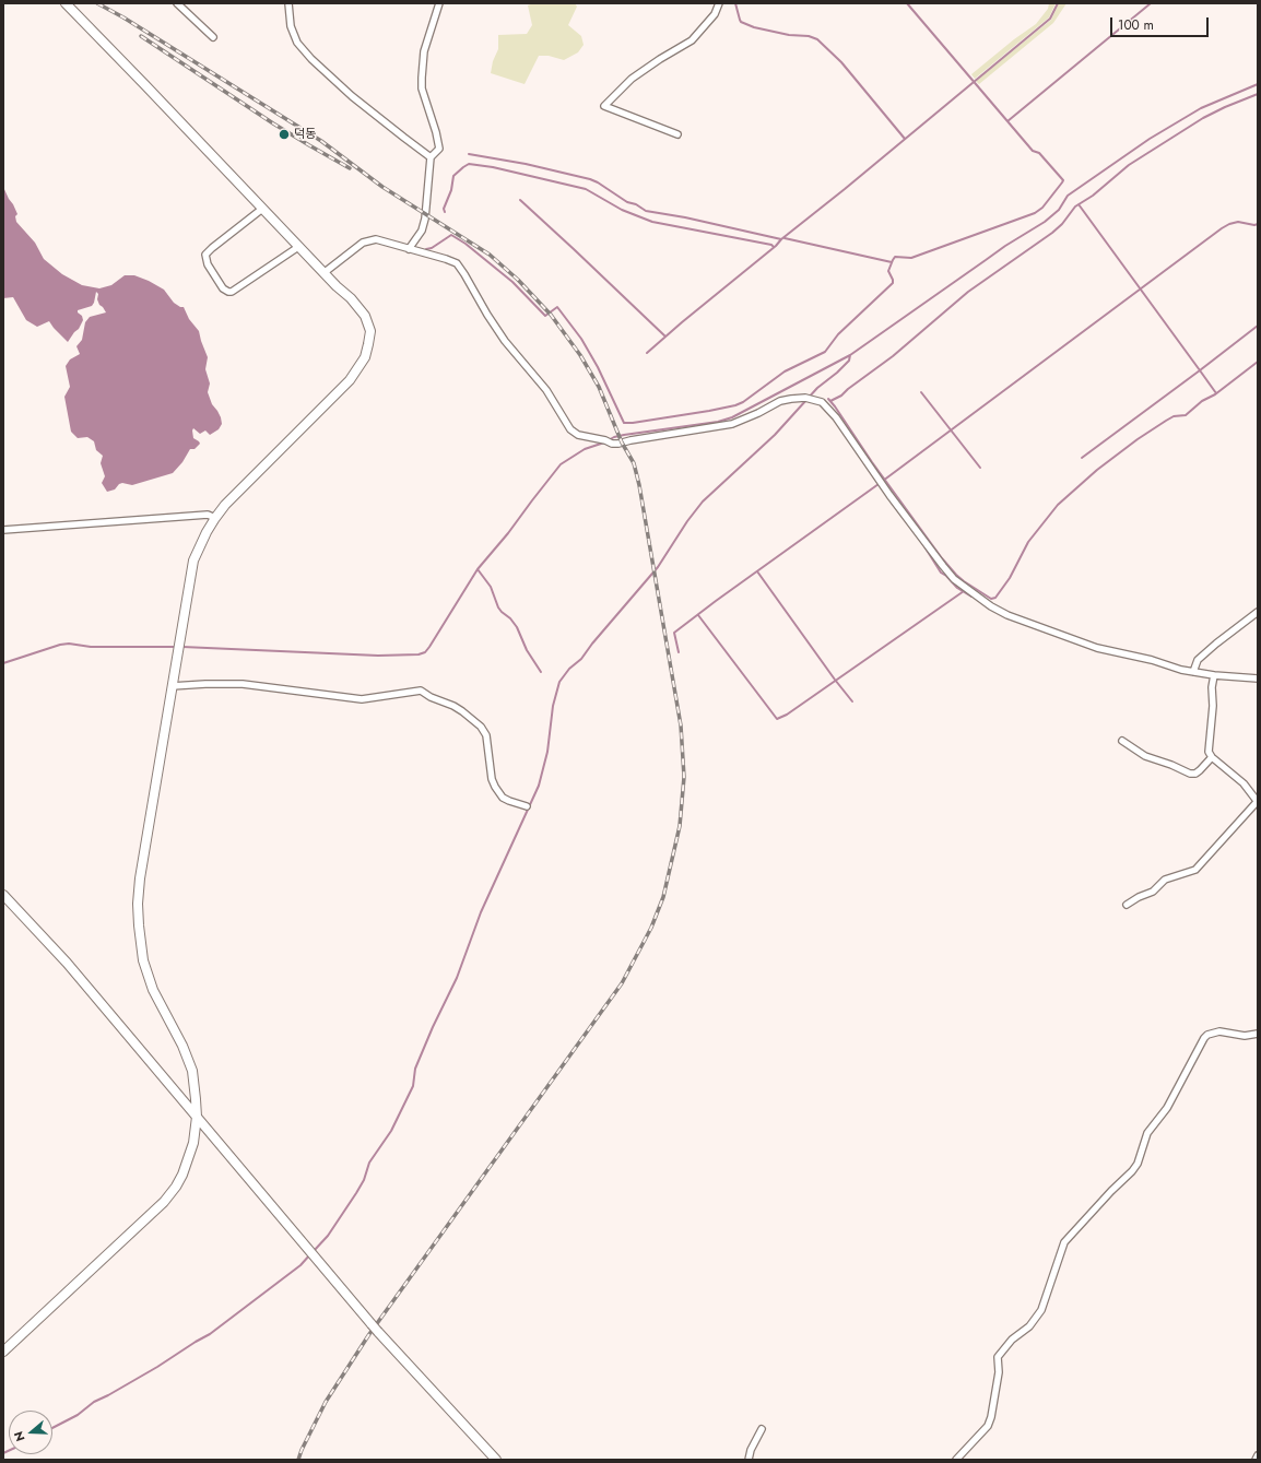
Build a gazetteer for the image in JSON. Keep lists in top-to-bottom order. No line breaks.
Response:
{"places":["덕동"],"scale_bar":"100 m","north":"left"}
